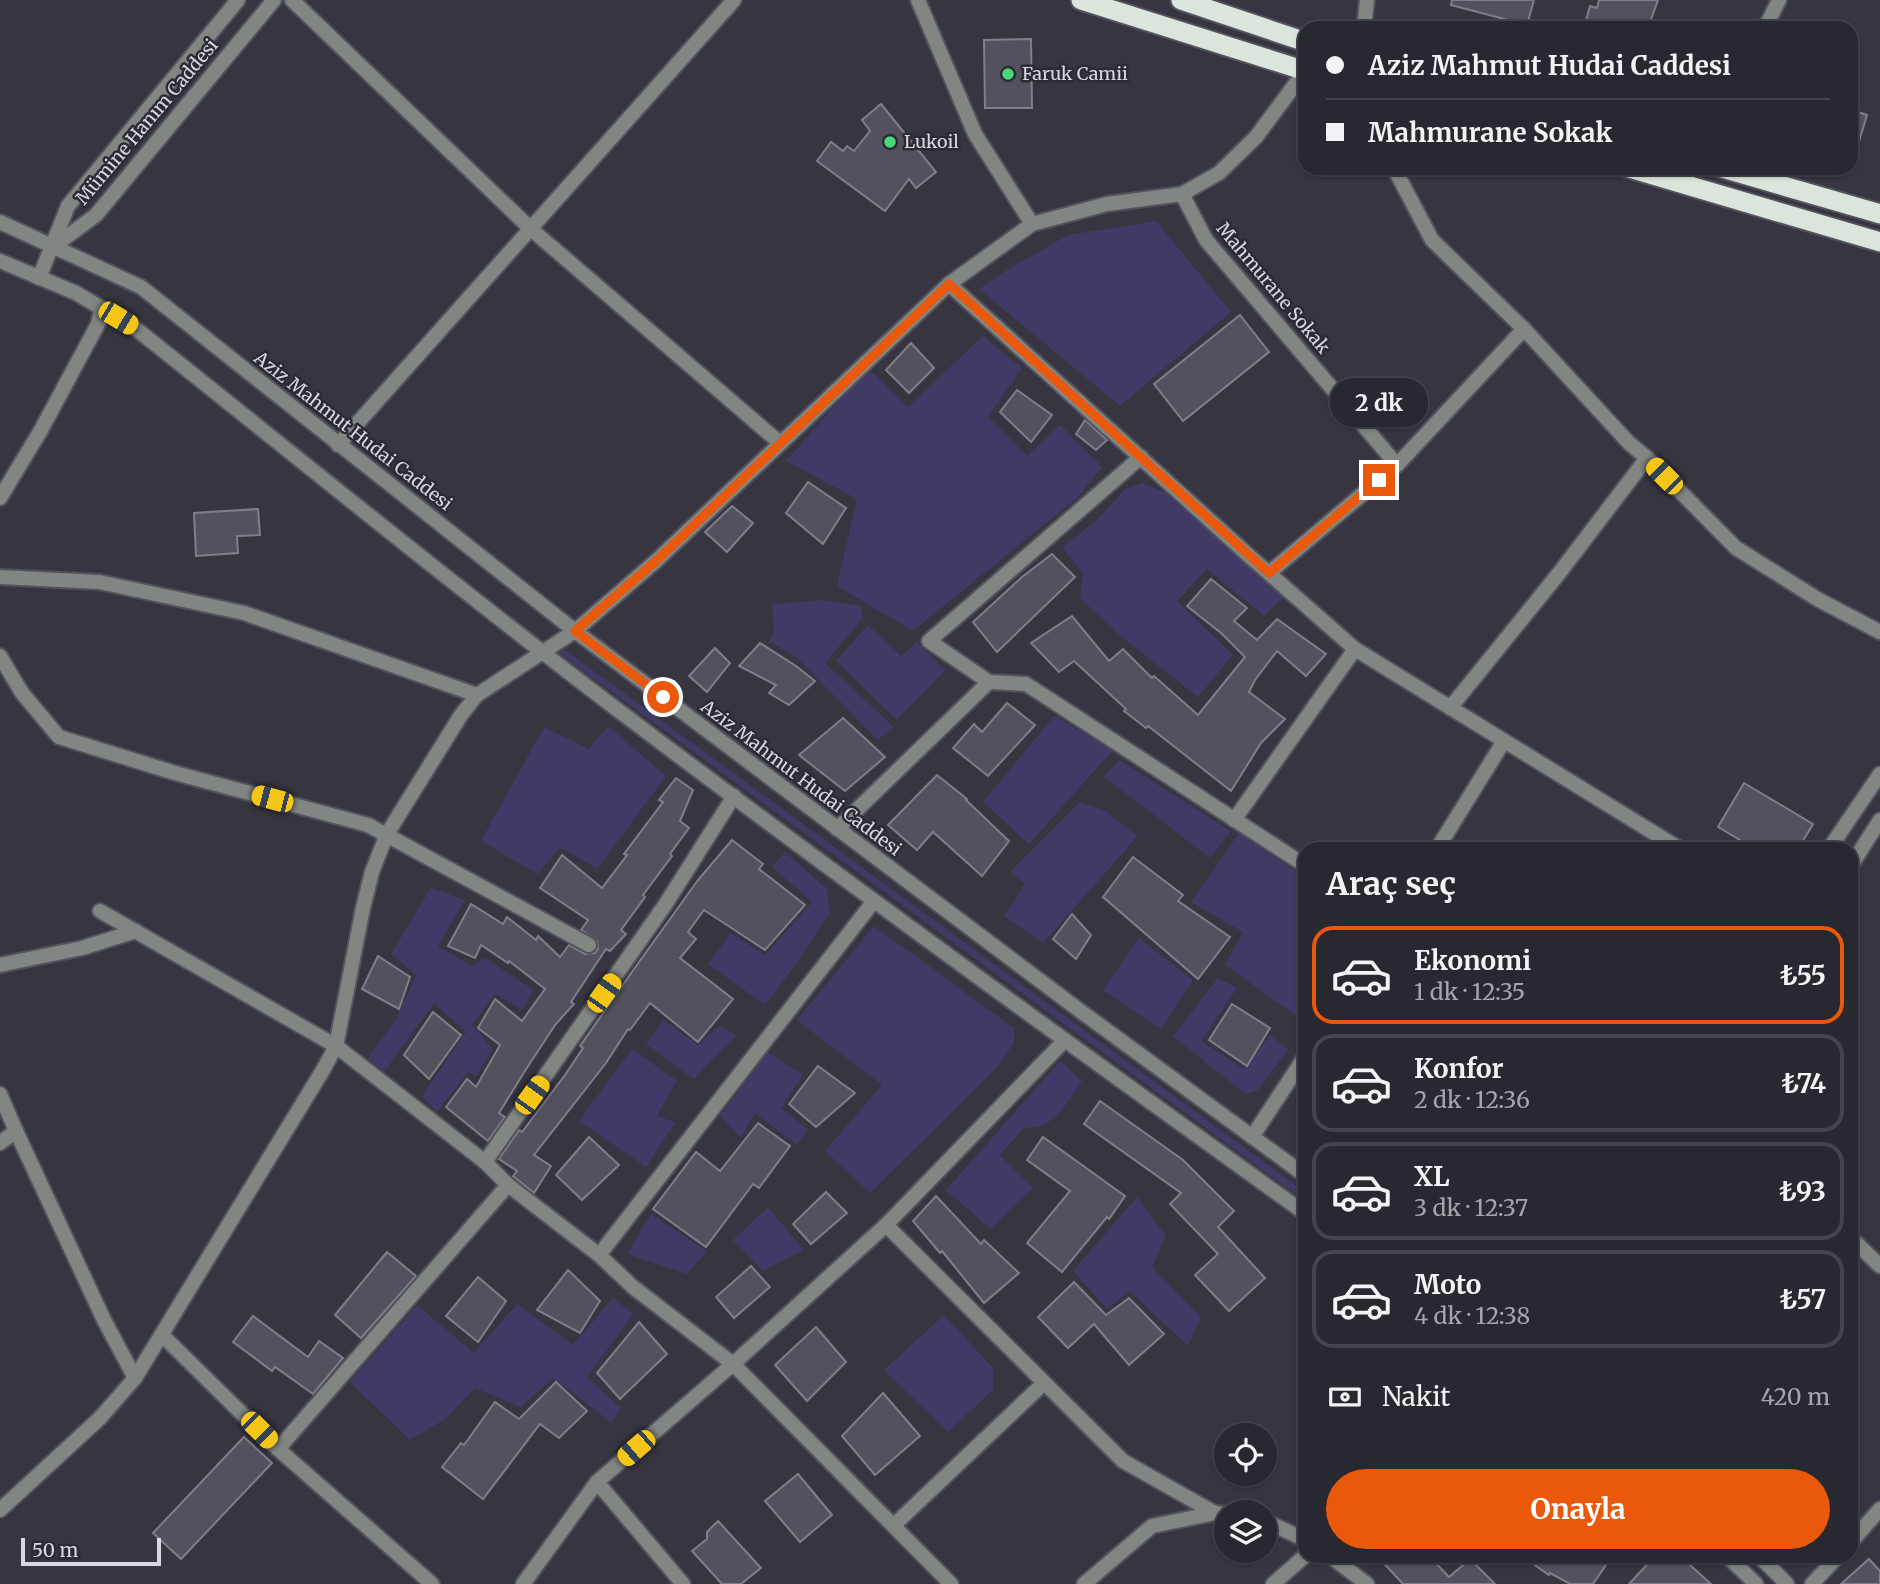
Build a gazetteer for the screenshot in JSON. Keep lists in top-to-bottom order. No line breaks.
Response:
{"streets":{"street":["Mümine Hanım Caddesi","Mahmurane Sokak","Aziz Mahmut Hudai Caddesi"]},"crossings":[["Mümine Hanım Caddesi","Aziz Mahmut Hudai Caddesi"]],"places":["Faruk Camii","Lukoil"],"scale_bar":"50 m","page":{"banner":["Aziz Mahmut Hudai Caddesi","Mahmurane Sokak"],"bubble":"2 dk","heading":"Araç seç","list":[{"name":"Ekonomi","note":"1 dk · 12:35","value":"₺55"},{"name":"Konfor","note":"2 dk · 12:36","value":"₺74"},{"name":"XL","note":"3 dk · 12:37","value":"₺93"},{"name":"Moto","note":"4 dk · 12:38","value":"₺57"}],"pay":["Nakit","420 m"],"buttons":"Onayla","scale":"50 m"}}
